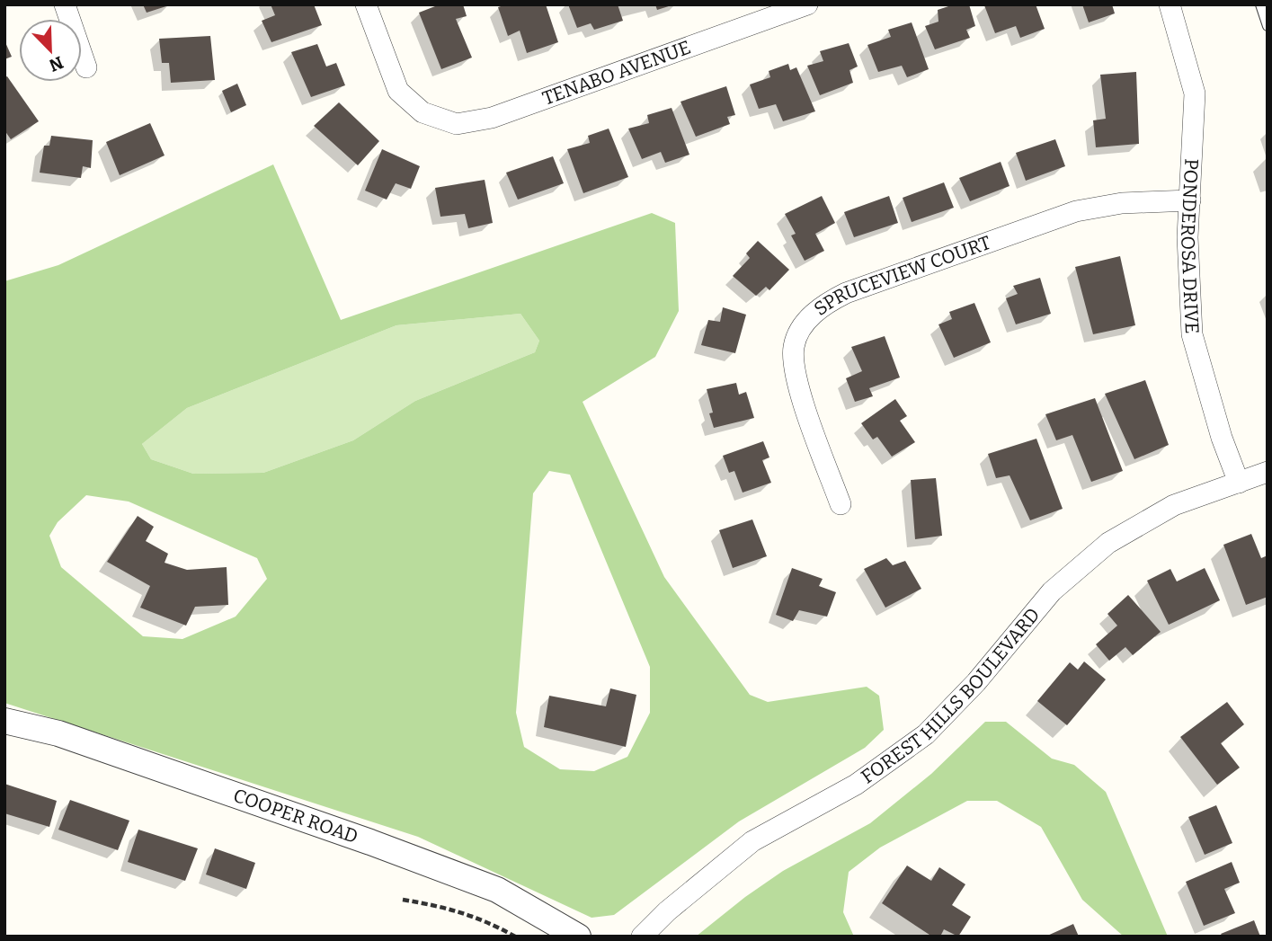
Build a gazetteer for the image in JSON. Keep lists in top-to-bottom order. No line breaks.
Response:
{"streets":{"street":["TENABO AVENUE","PONDEROSA DRIVE","SPRUCEVIEW COURT","FOREST HILLS BOULEVARD","COOPER ROAD"]},"crossings":[["PONDEROSA DRIVE","SPRUCEVIEW COURT"],["PONDEROSA DRIVE","FOREST HILLS BOULEVARD"]],"north":"bottom right"}
